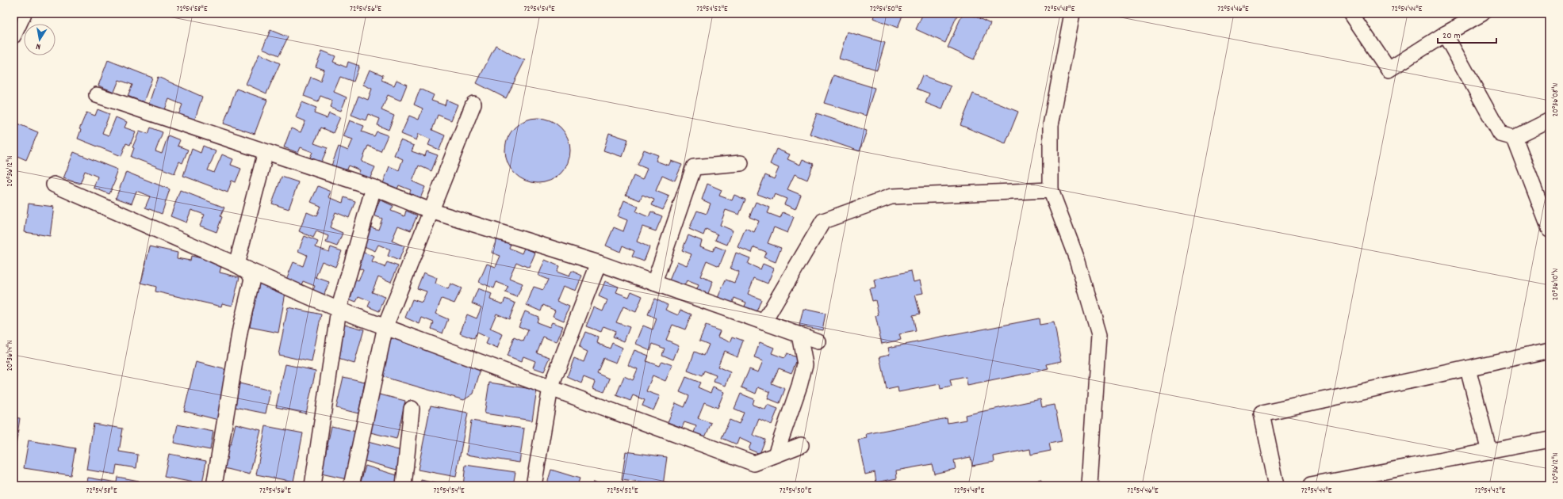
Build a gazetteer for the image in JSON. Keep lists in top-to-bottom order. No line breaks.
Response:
{"scale_bar":"20 m","north":"bottom","coordinates":["72°54'58\"E","72°54'56\"E","72°54'54\"E","72°54'52\"E","72°54'50\"E","72°54'48\"E","72°54'46\"E","72°54'44\"E","20°36'08\"N","20°36'12\"N","20°36'10\"N","20°36'14\"N","72°54'42\"E"]}
